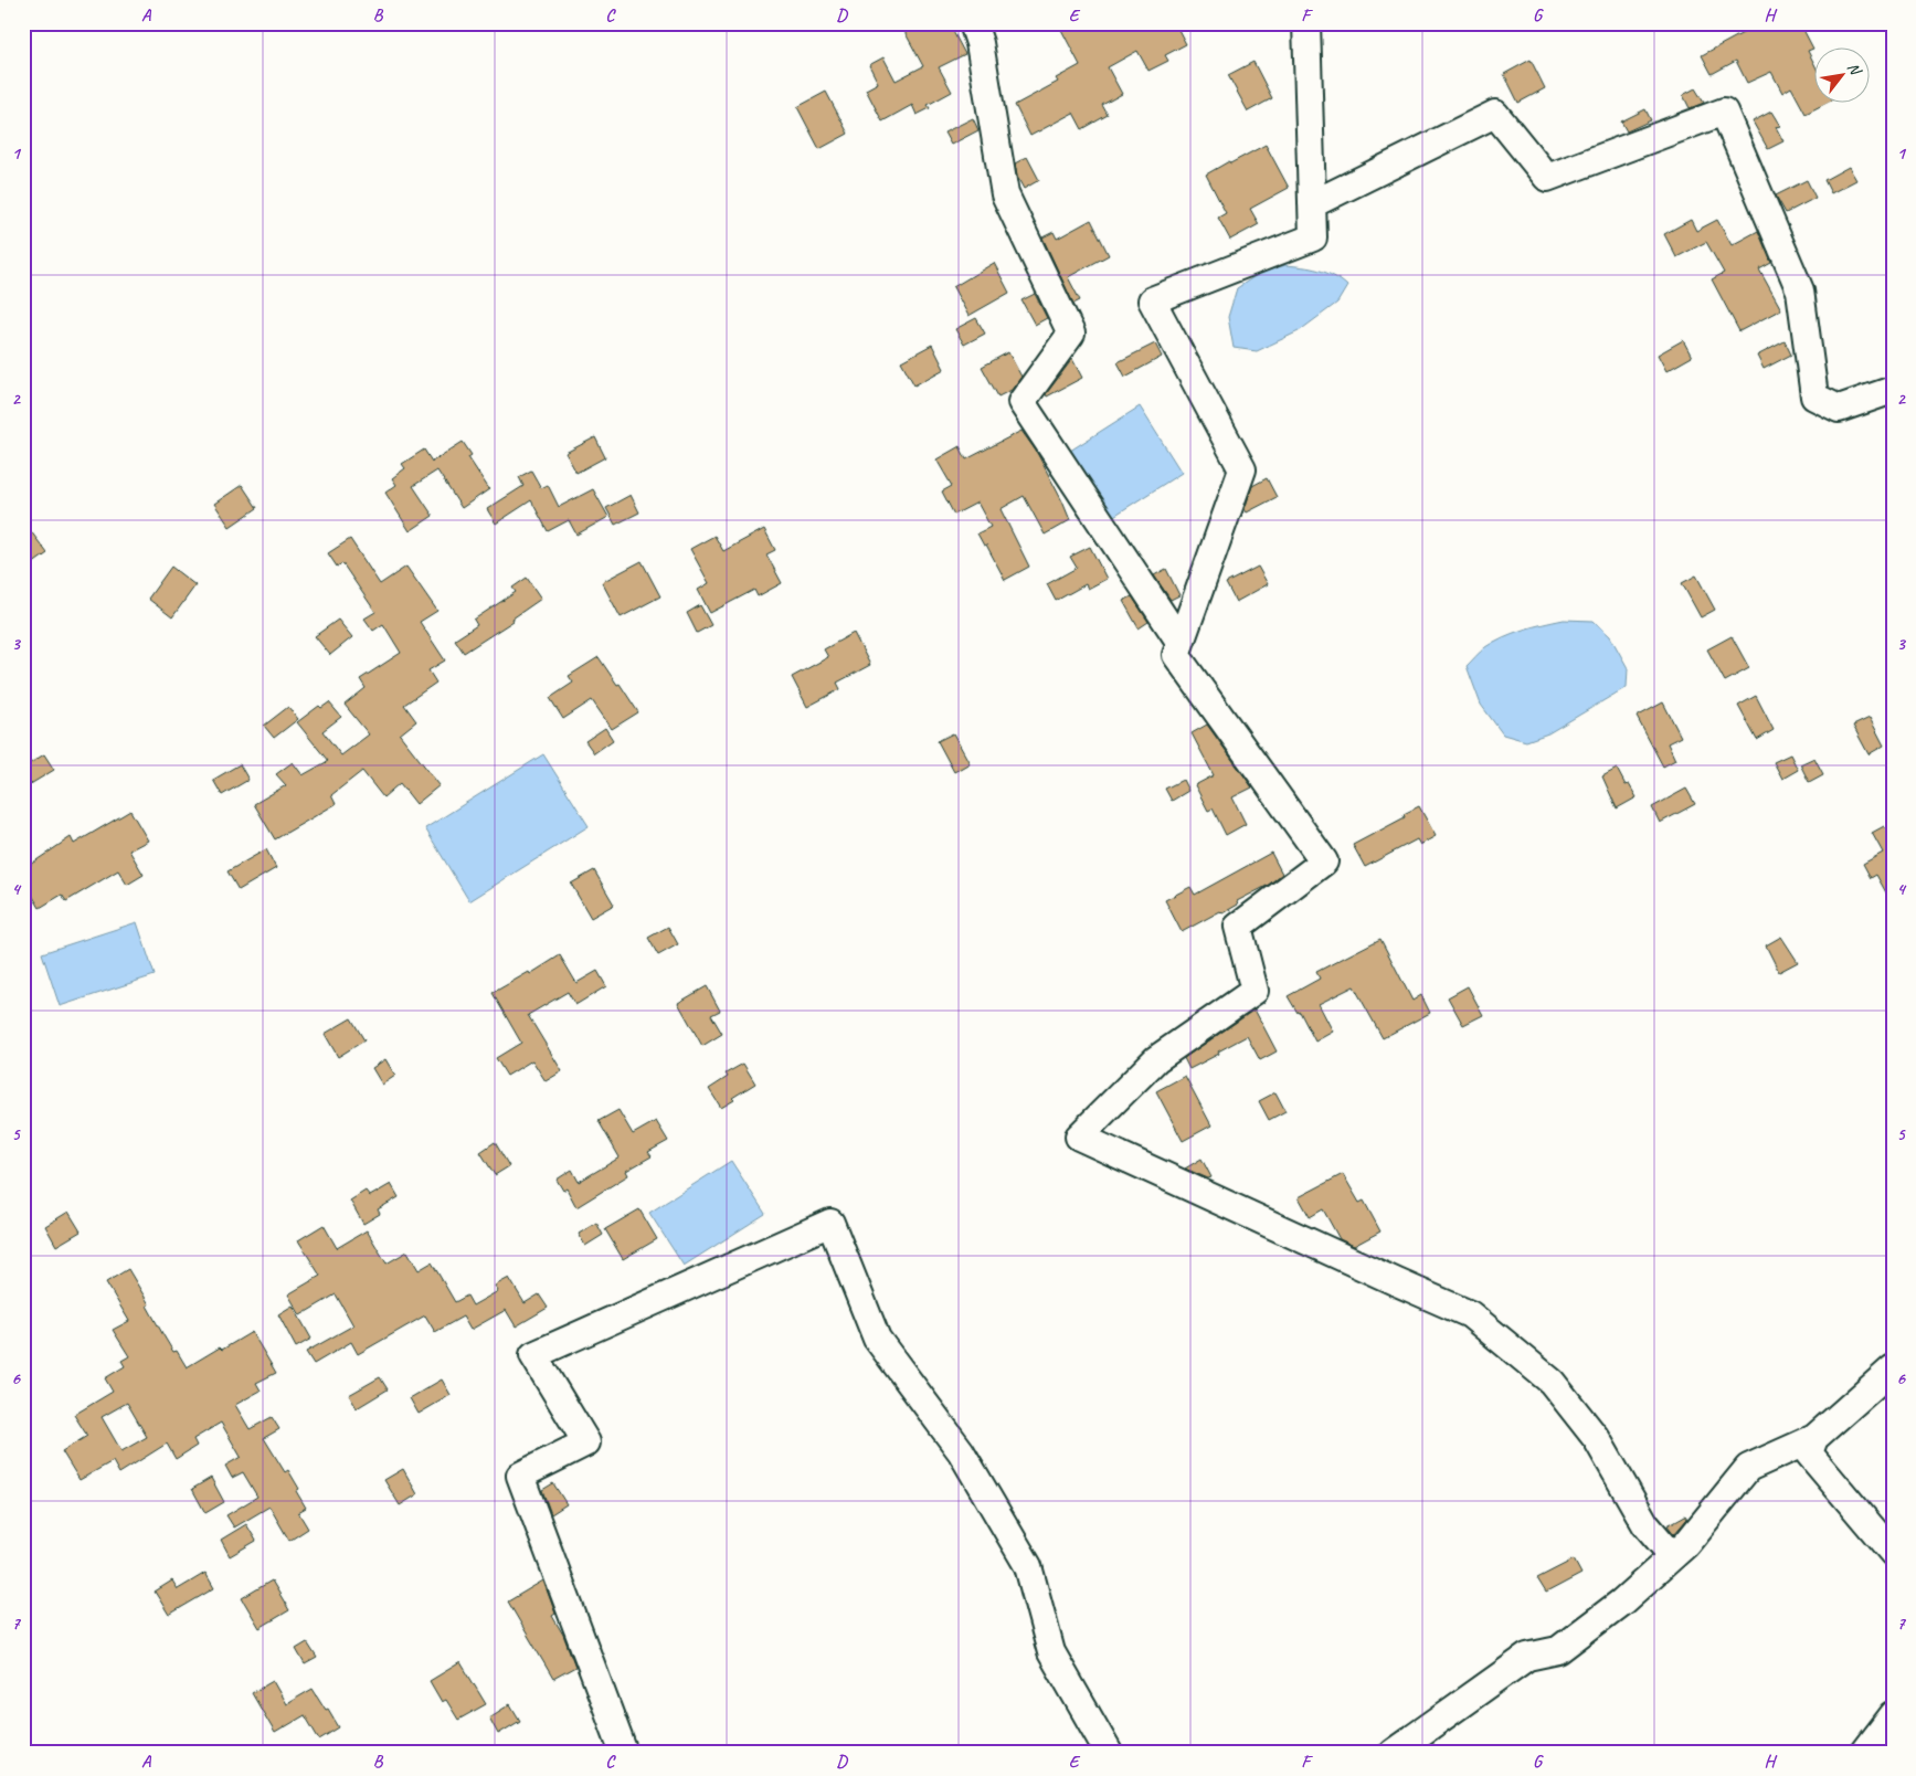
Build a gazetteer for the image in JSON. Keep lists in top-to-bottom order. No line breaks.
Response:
{"north":"top right","grid":{"columns":["A","B","C","D","E","F","G","H"],"rows":["1","2","3","4","5","6","7"]}}
